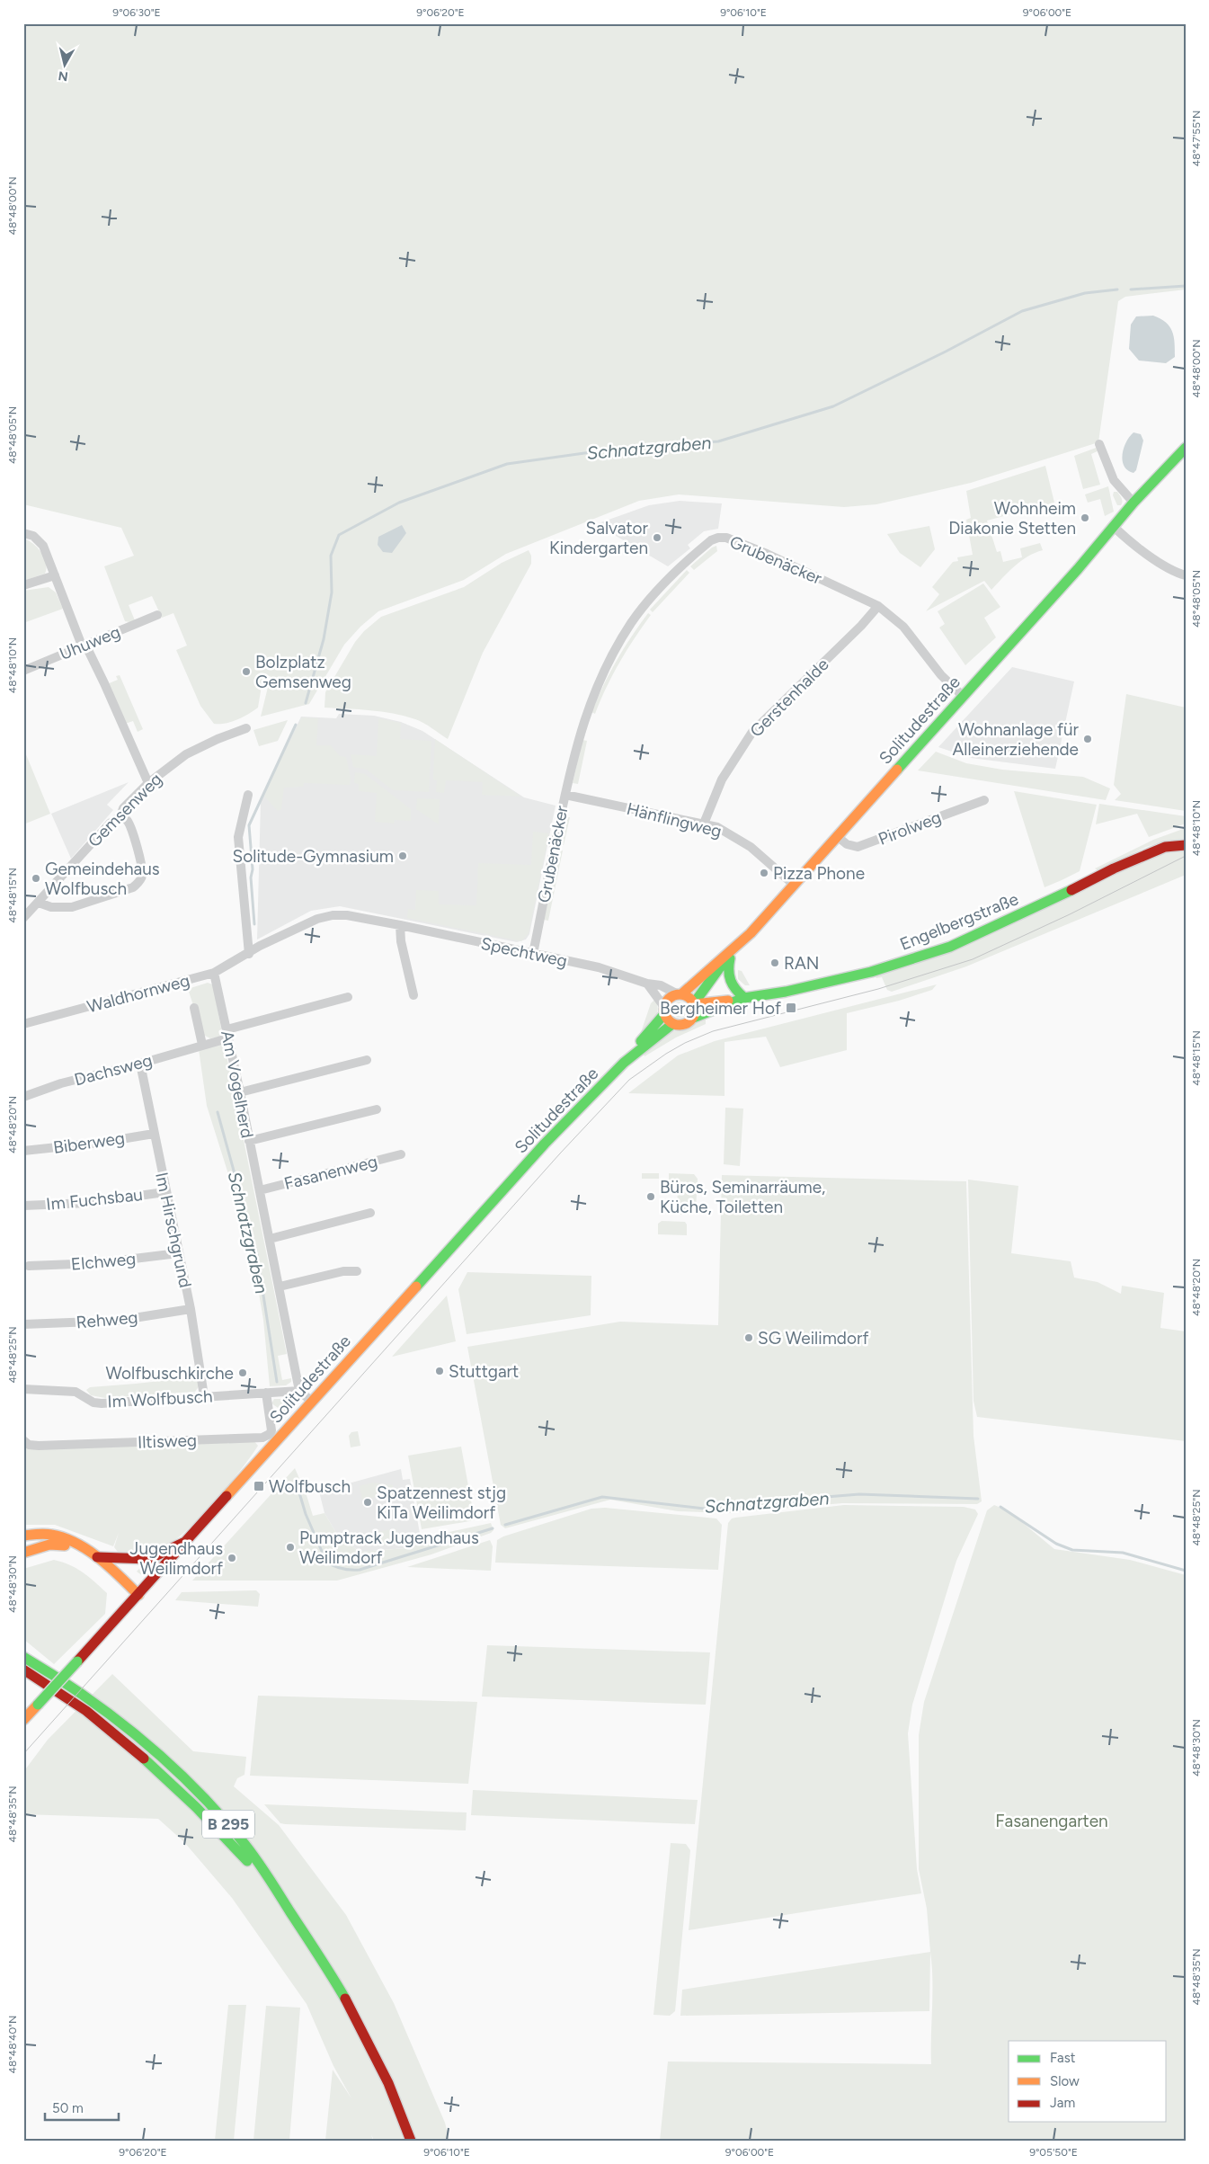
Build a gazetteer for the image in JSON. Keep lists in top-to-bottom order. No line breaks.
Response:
{"streets":{"main road":["Solitudestraße","Engelbergstraße","B 295"],"street":["Grubenäcker","Uhuweg","Gerstenhalde","Gemsenweg","Hänflingweg","Pirolweg","Spechtweg","Waldhornweg","Dachsweg","Am Vogelherd","Biberweg","Fasanenweg","Im Fuchsbau","Im Hirschgrund","Elchweg","Rehweg","Im Wolfbusch","Iltisweg"]},"crossings":[["Grubenäcker","Gerstenhalde"],["Grubenäcker","Solitudestraße"],["Grubenäcker","Hänflingweg"],["Grubenäcker","Spechtweg"],["Gerstenhalde","Hänflingweg"],["Solitudestraße","Hänflingweg"],["Solitudestraße","Pirolweg"],["Solitudestraße","Engelbergstraße"],["Solitudestraße","Spechtweg"],["Engelbergstraße","Spechtweg"],["Spechtweg","Waldhornweg"],["Waldhornweg","Am Vogelherd"],["Dachsweg","Am Vogelherd"],["Dachsweg","Im Hirschgrund"],["Am Vogelherd","Fasanenweg"],["Am Vogelherd","Im Wolfbusch"],["Biberweg","Im Hirschgrund"],["Im Fuchsbau","Im Hirschgrund"],["Im Hirschgrund","Elchweg"],["Im Hirschgrund","Rehweg"],["Im Hirschgrund","Im Wolfbusch"],["Im Wolfbusch","Iltisweg"]],"water":["Schnatzgraben"],"parks":["Fasanengarten"],"places":{"other":["Wohnheim Diakonie Stetten","Salvator Kindergarten","Bolzplatz Gemsenweg","Wohnanlage für Alleinerziehende","Solitude-Gymnasium","Pizza Phone","Gemeindehaus Wolfbusch","RAN","Büros, Seminarräume, Küche, Toiletten","SG Weilimdorf","Stuttgart","Wolfbuschkirche","Spatzennest stjg KiTa Weilimdorf","Pumptrack Jugendhaus Weilimdorf","Jugendhaus Weilimdorf"],"transit":["Bergheimer Hof","Wolfbusch"]},"legend":["Fast","Slow","Jam"],"scale_bar":"50 m","north":"bottom","coordinates":["9°06'30\"E","9°06'20\"E","9°06'10\"E","9°06'00\"E","48°47'55\"N","48°48'00\"N","48°48'05\"N","48°48'10\"N","48°48'15\"N","48°48'20\"N","48°48'25\"N","48°48'30\"N","48°48'35\"N","48°48'40\"N","9°05'50\"E"]}
